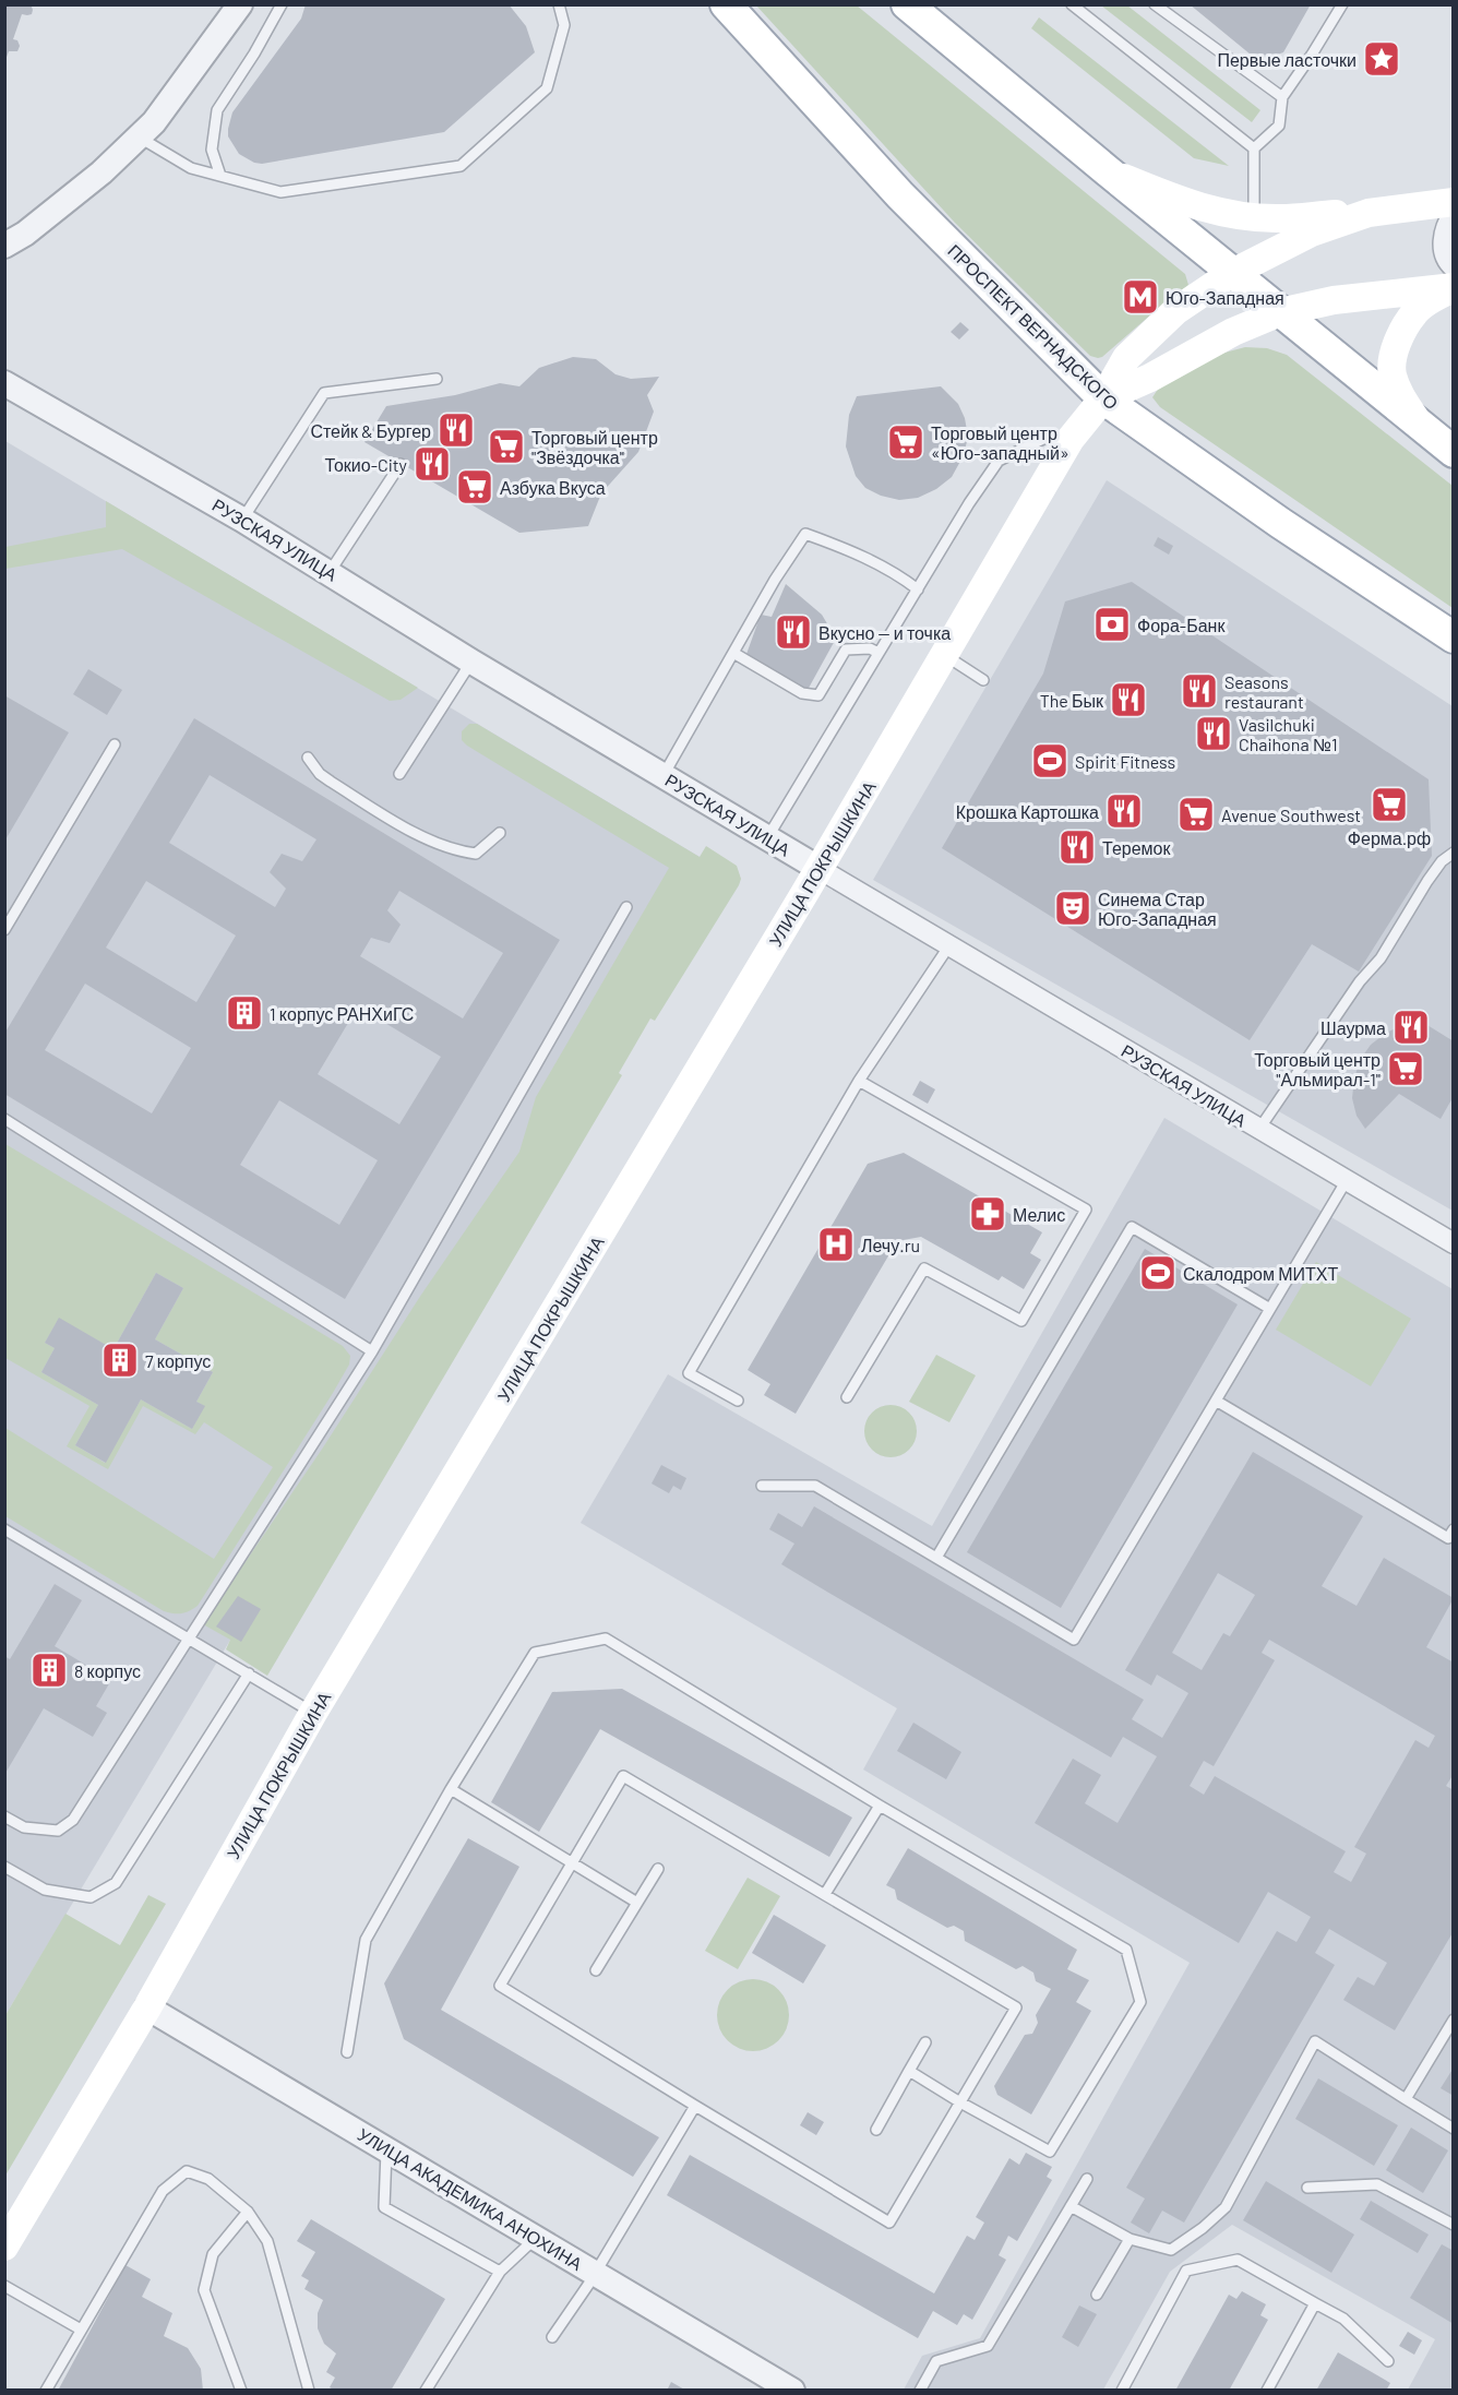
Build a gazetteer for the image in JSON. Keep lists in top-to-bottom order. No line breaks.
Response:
{"streets":{"main road":["ПРОСПЕКТ ВЕРНАДСКОГО","УЛИЦА ПОКРЫШКИНА"],"street":["РУЗСКАЯ УЛИЦА","УЛИЦА АКАДЕМИКА АНОХИНА"]},"crossings":[["ПРОСПЕКТ ВЕРНАДСКОГО","УЛИЦА ПОКРЫШКИНА"],["РУЗСКАЯ УЛИЦА","УЛИЦА ПОКРЫШКИНА"],["УЛИЦА ПОКРЫШКИНА","УЛИЦА АКАДЕМИКА АНОХИНА"]],"places":{"place":["Первые ласточки"],"metro station":["Юго-Западная"],"restaurant":["Стейк & Бургер","Токио-City","Вкусно — и точка","Seasons restaurant","The Бык","Vasilchuki Chaihona №1","Крошка Картошка","Теремок","Шаурма"],"supermarket":["Торговый центр «Юго-западный»","Торговый центр \"Звёздочка\"","Азбука Вкуса","Ферма.рф","Avenue Southwest","Торговый центр \"Альмирал-1\""],"bank":["Фора-Банк"],"sports":["Spirit Fitness","Скалодром МИТХТ"],"theatre":["Синема Стар Юго-Западная"],"building":["1 корпус РАНХиГС","7 корпус","8 корпус"],"pharmacy":["Мелис"],"hospital":["Лечу.ru"]}}
